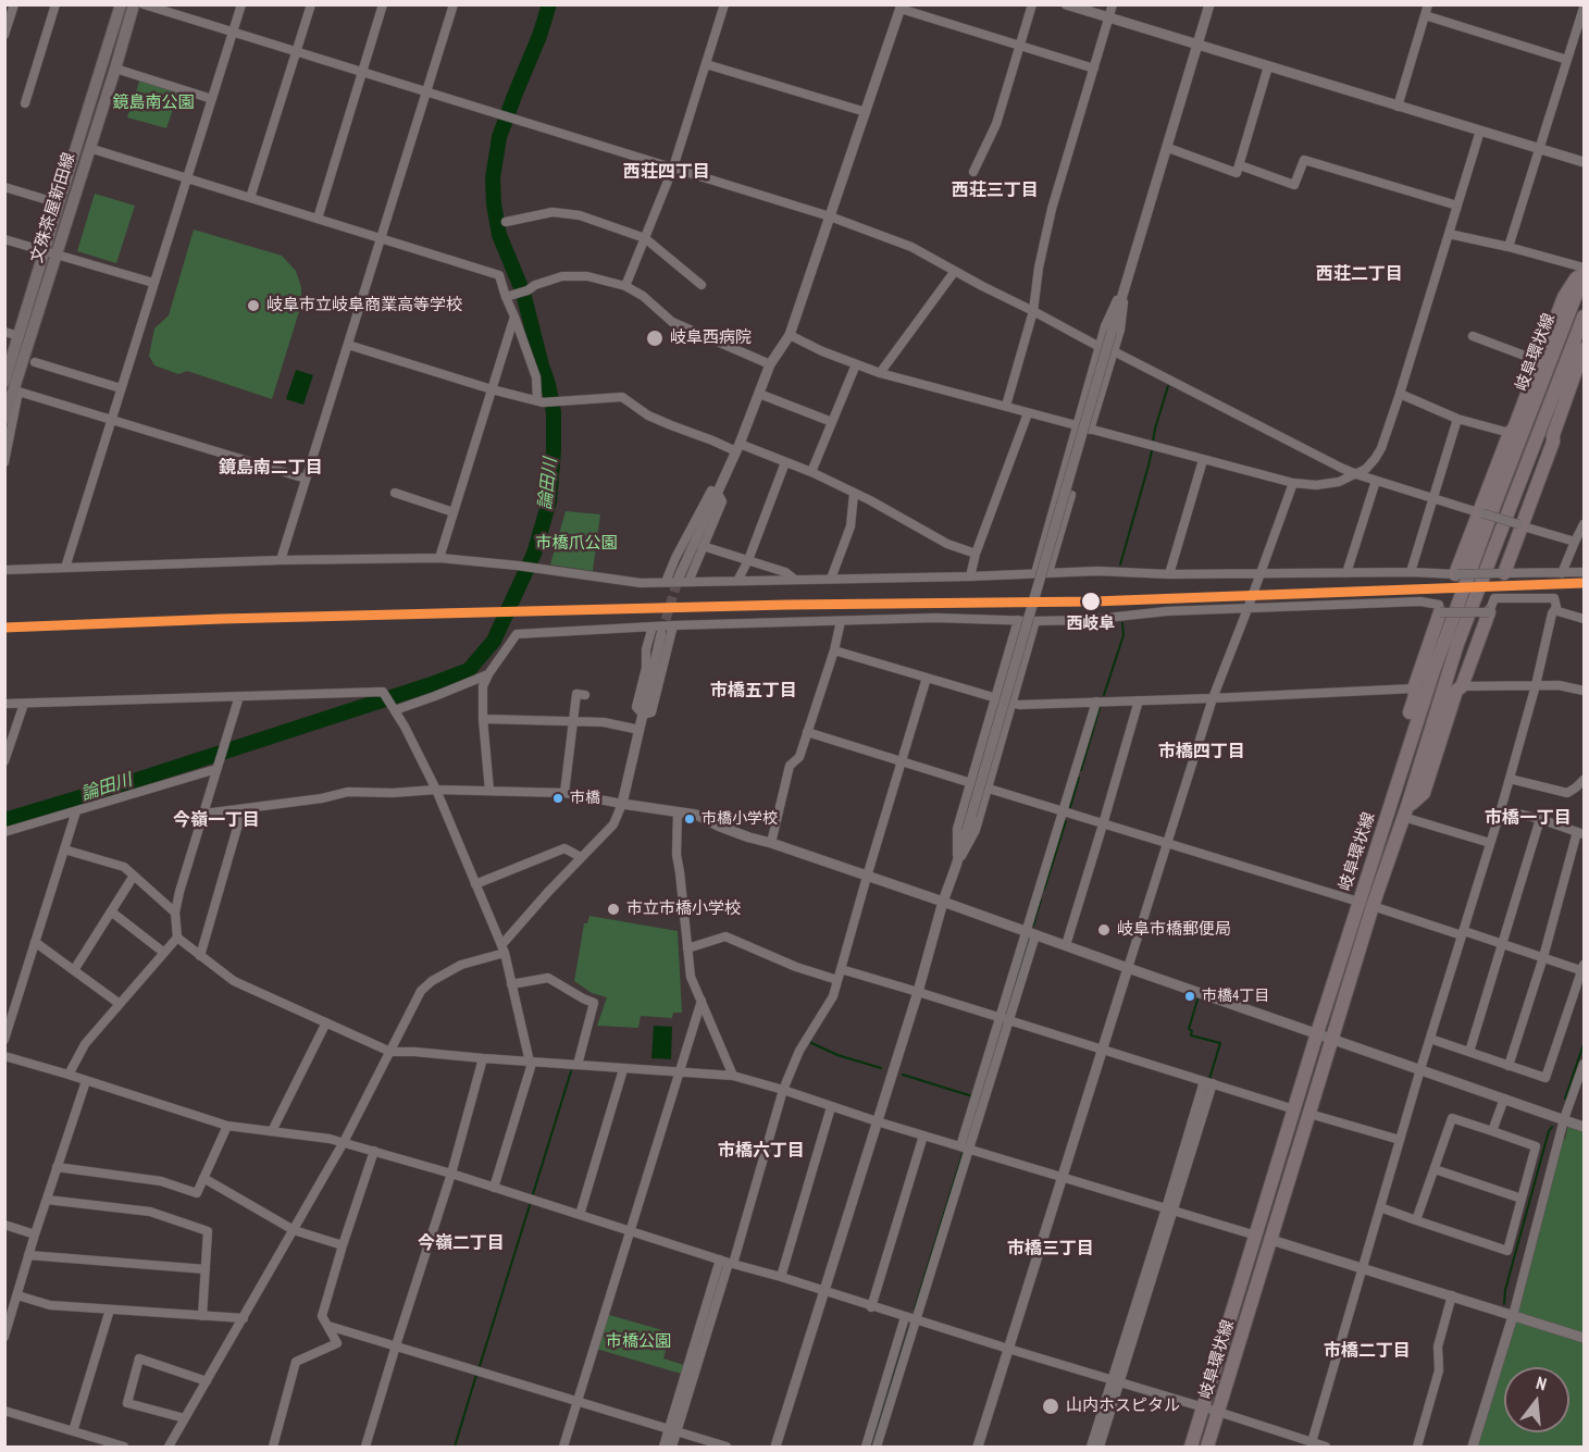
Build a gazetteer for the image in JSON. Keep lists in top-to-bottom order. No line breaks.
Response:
{"streets":{"main road":["文殊茶屋新田線","岐阜環状線"]},"districts":["西荘四丁目","西荘三丁目","西荘二丁目","鏡島南二丁目","市橋五丁目","市橋四丁目","市橋一丁目","今嶺一丁目","市橋六丁目","今嶺二丁目","市橋三丁目","市橋二丁目"],"water":["論田川"],"parks":["鏡島南公園","市橋爪公園","市橋公園"],"places":["岐阜市立岐阜商業高等学校","岐阜西病院","西岐阜","市橋","市橋小学校","市立市橋小学校","岐阜市橋郵便局","市橋4丁目","山内ホスピタル"],"north":"top"}
